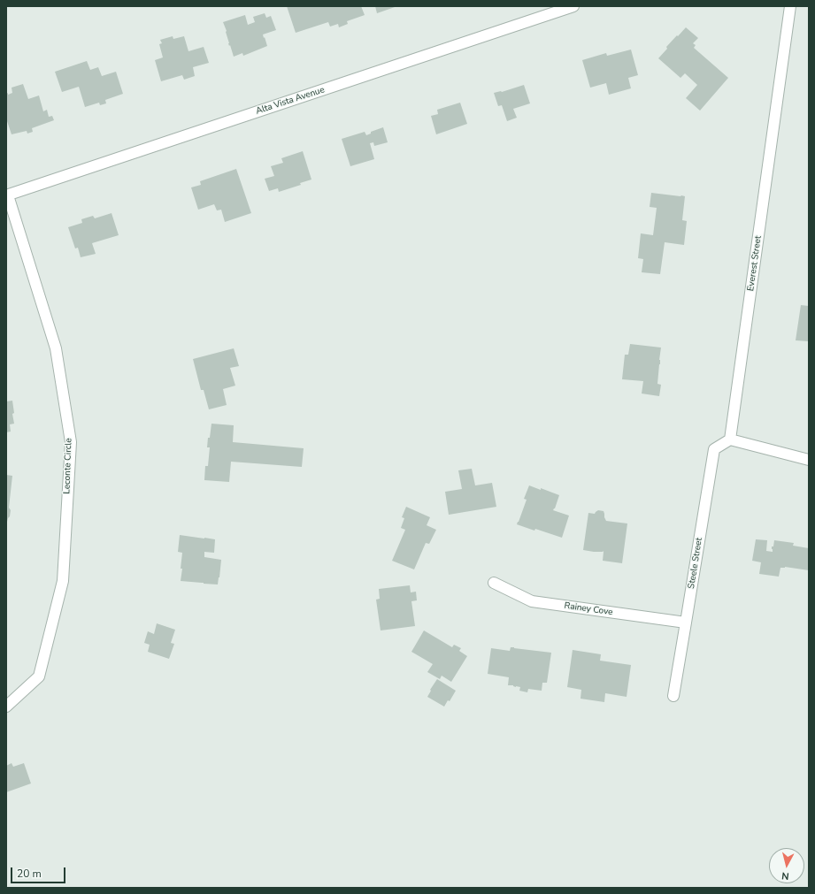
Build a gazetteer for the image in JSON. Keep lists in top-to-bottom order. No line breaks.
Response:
{"streets":{"street":["Alta Vista Avenue","Everest Street","Leconte Circle","Steele Street","Rainey Cove"]},"crossings":[["Alta Vista Avenue","Leconte Circle"],["Everest Street","Steele Street"],["Steele Street","Rainey Cove"]],"scale_bar":"20 m","north":"bottom"}
